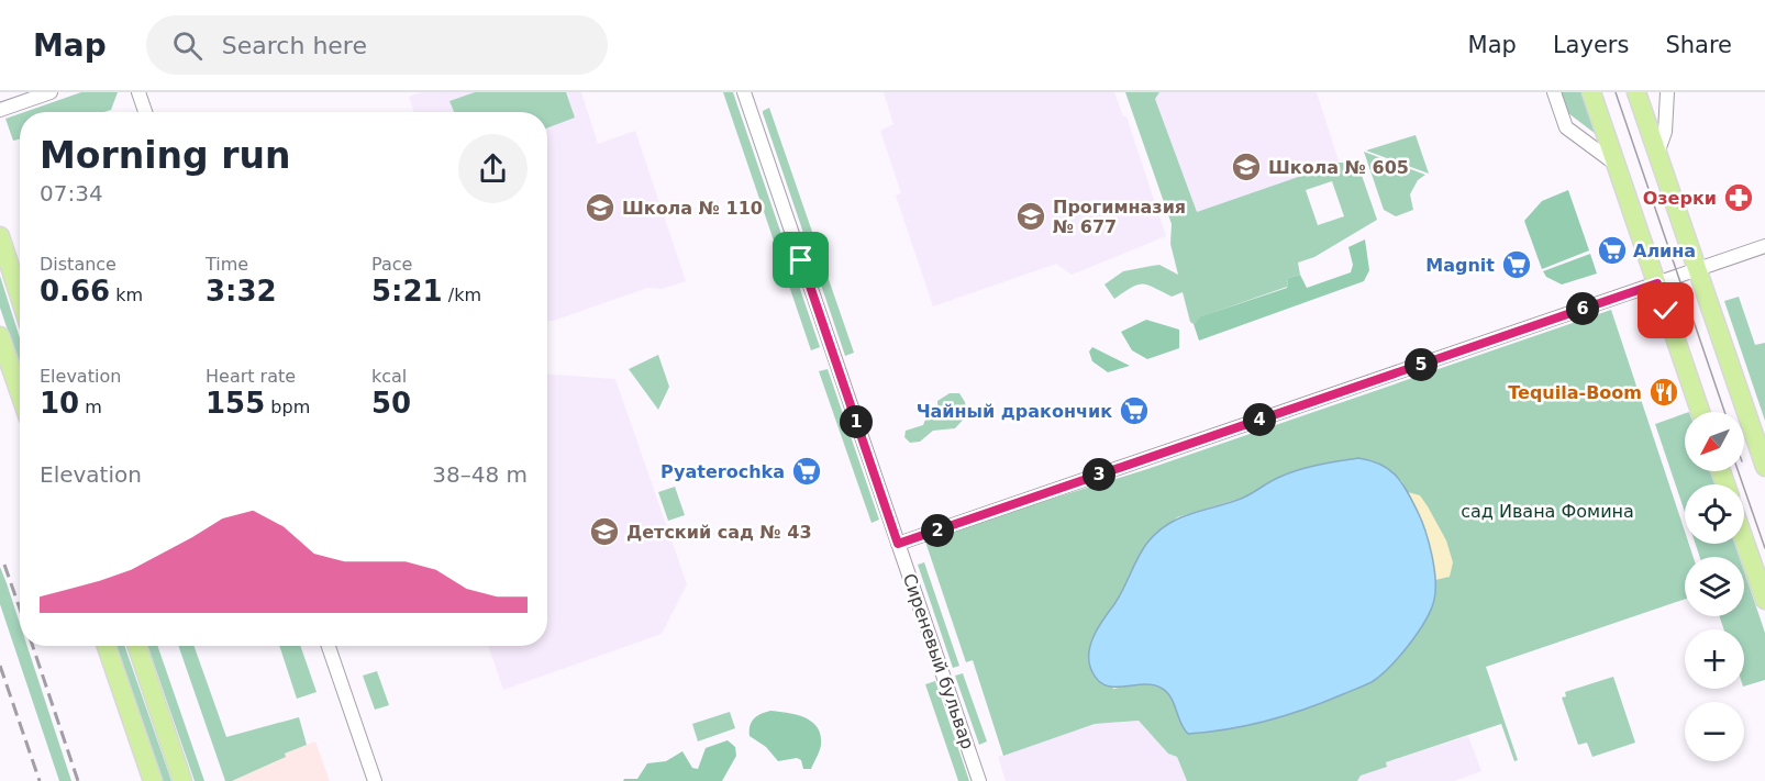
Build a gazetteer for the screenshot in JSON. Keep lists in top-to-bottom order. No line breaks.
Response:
{"streets":{"street":["Сиреневый бульвар"]},"parks":["сад Ивана Фомина"],"places":{"school or university":["Школа № 605","Школа № 110","Прогимназия № 677","Детский сад № 43"],"pharmacy":["Озерки"],"supermarket":["Алина","Magnit","Чайный дракончик","Pyaterochka"],"restaurant":["Tequila-Boom"]},"north":"bottom left","page":{"header":"Map","search":"Search here","nav":["Map","Layers","Share"],"heading":["Morning run","07:34"],"stats":[["Distance","0.66 km"],["Time","3:32"],["Pace","5:21 /km"],["Elevation","10 m"],["Heart rate","155 bpm"],["kcal","50"]],"pins":["6","5","4","1","3","2"],"map_buttons":["+","−"],"chart":["Elevation","38–48 m"]}}
